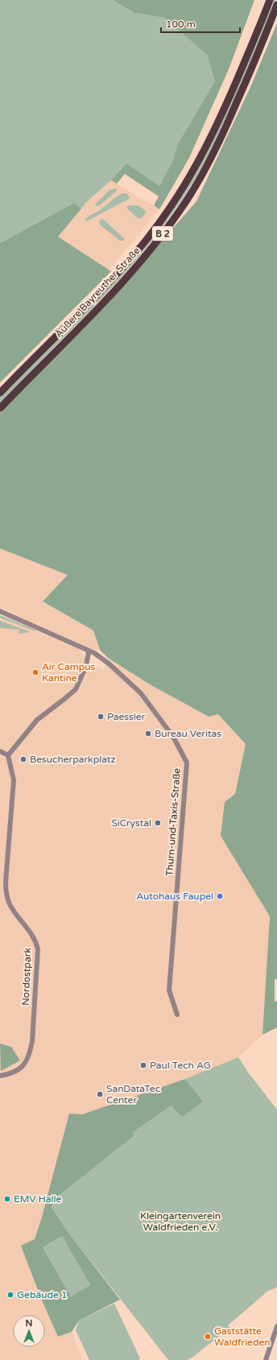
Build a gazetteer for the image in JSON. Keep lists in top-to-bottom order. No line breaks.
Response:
{"streets":{"main road":["B 2","Äußere Bayreuther Straße"],"street":["Thurn-und-Taxis-Straße","Nordostpark"]},"parks":["Kleingartenverein Waldfrieden e.V."],"places":["Air Campus Kantine","Paessler","Bureau Veritas","Besucherparkplatz","SiCrystal","Autohaus Faupel","Paul Tech AG","SanDataTec Center","EMV Halle","Gebäude 1","Gaststätte Waldfrieden"],"scale_bar":"100 m","north":"top"}
